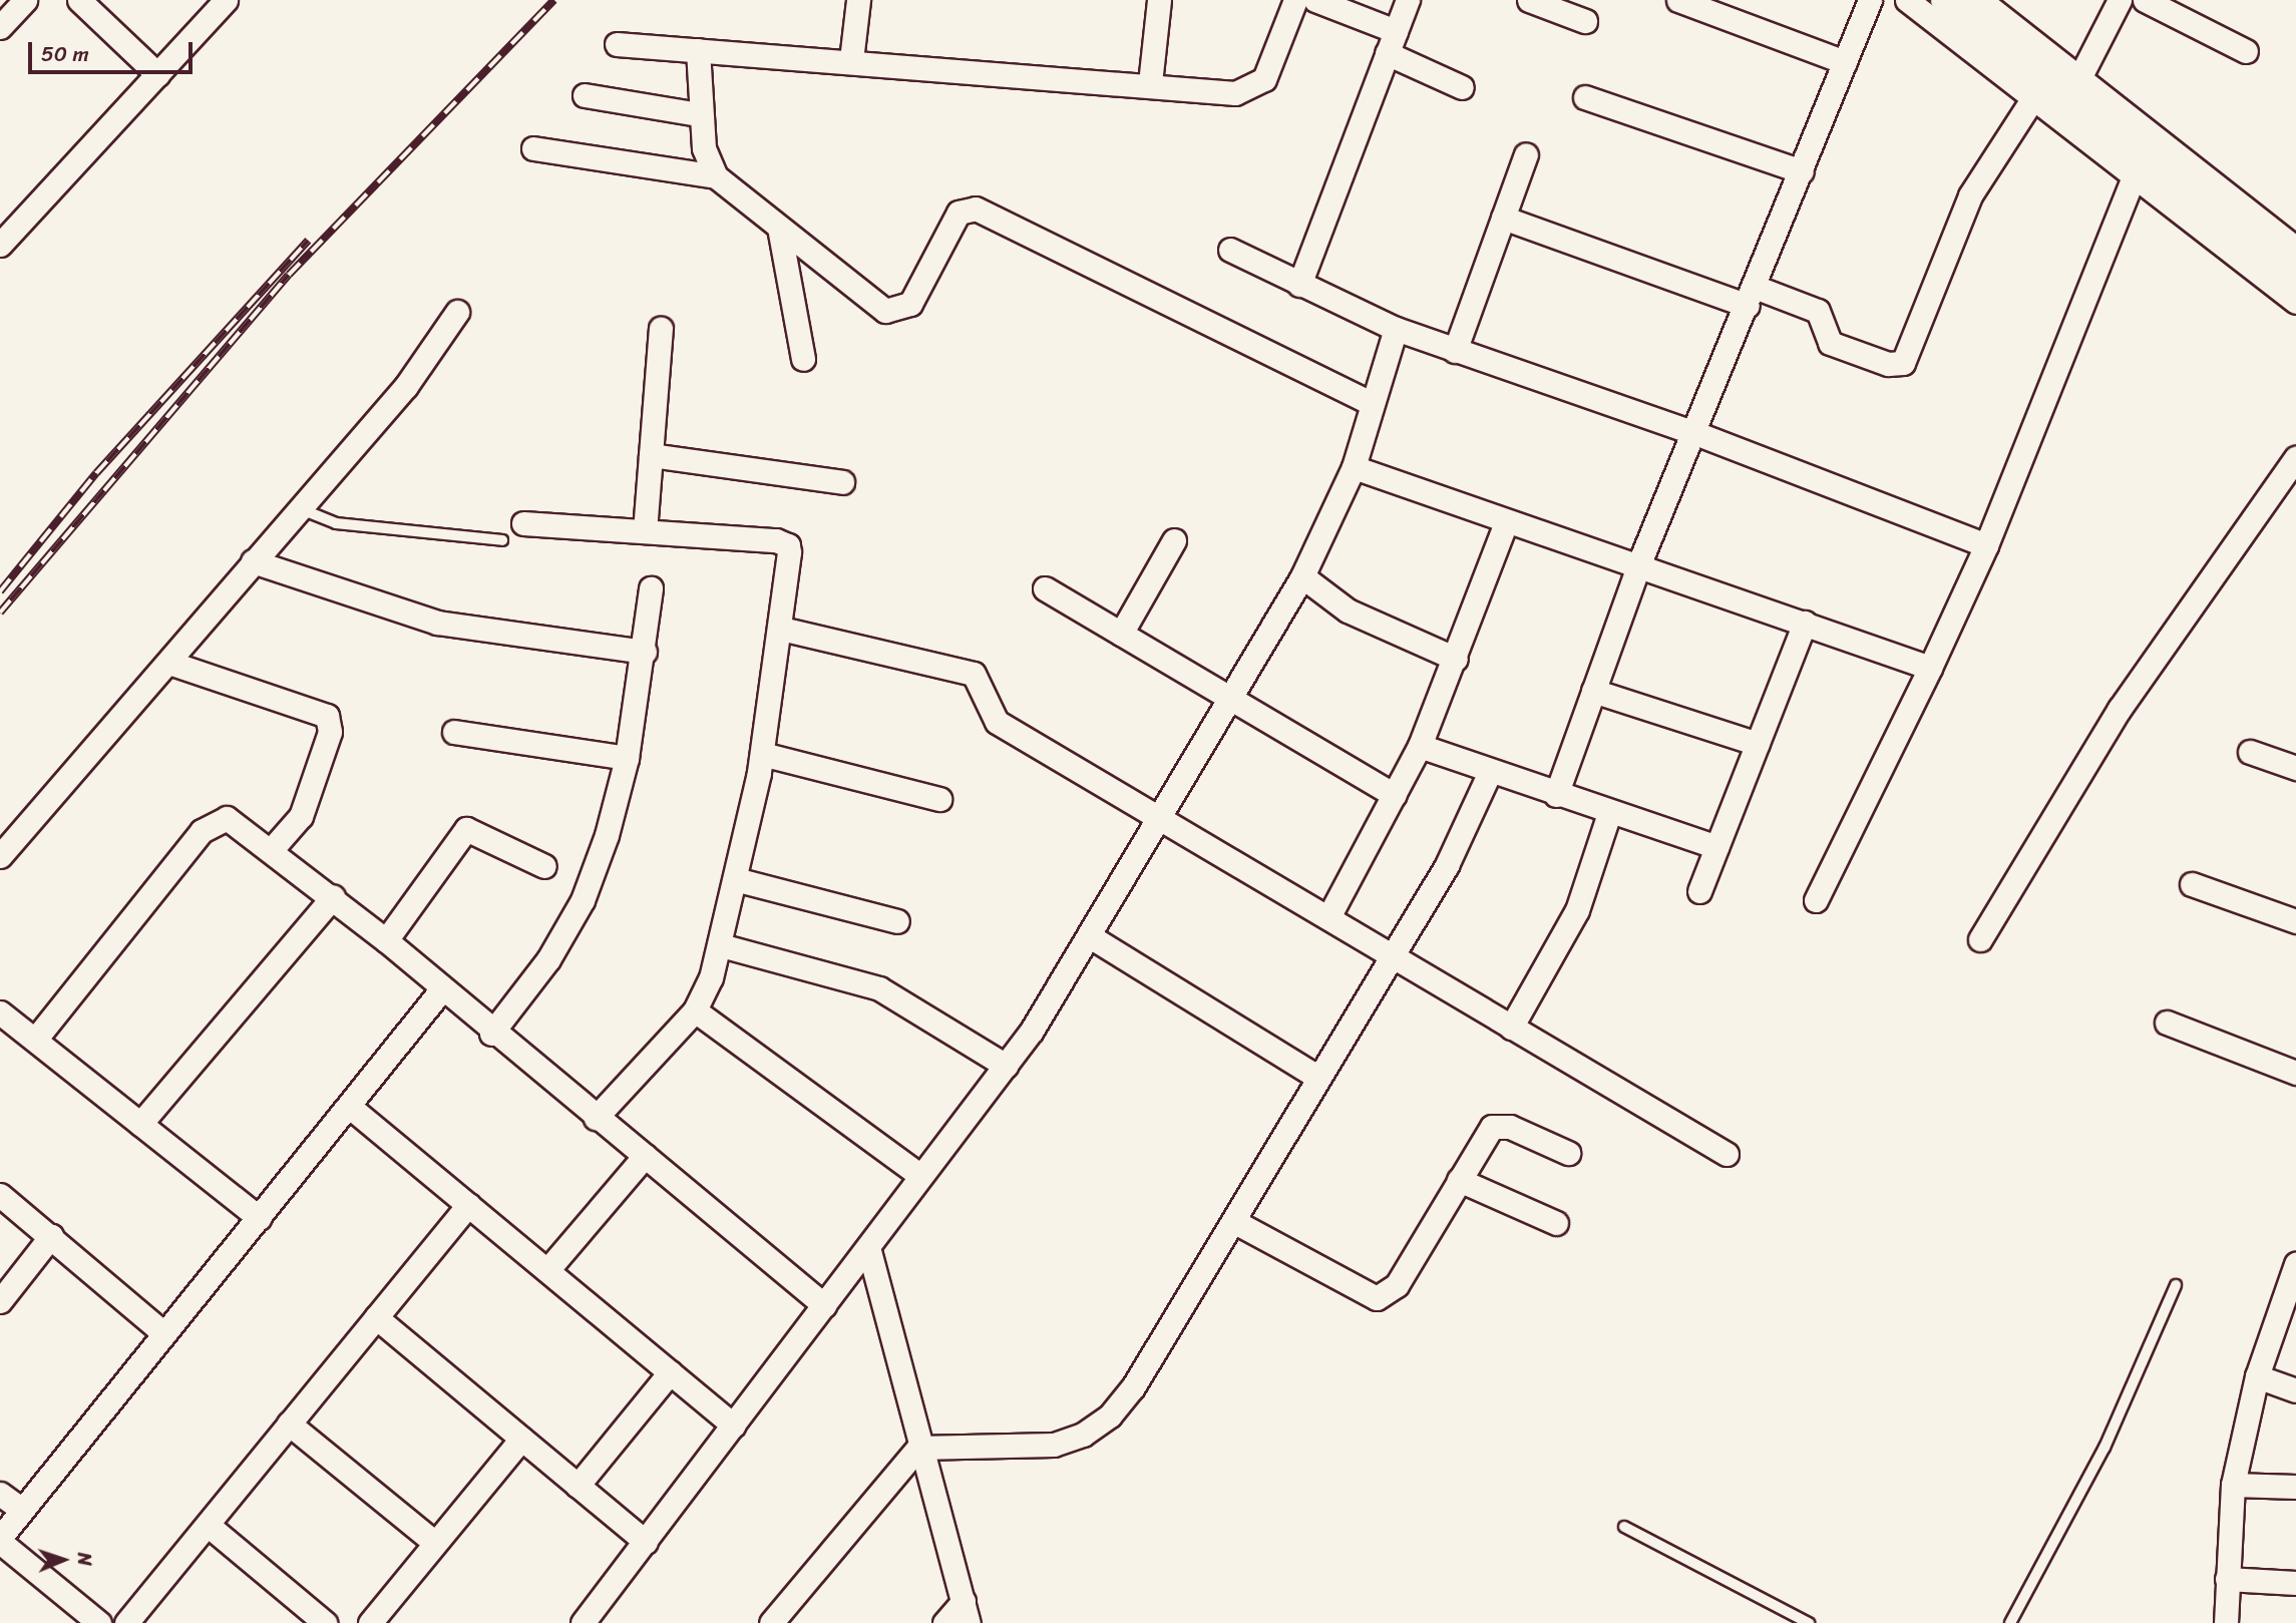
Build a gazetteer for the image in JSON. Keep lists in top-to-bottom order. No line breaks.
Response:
{"scale_bar":"50 m","north":"right"}
